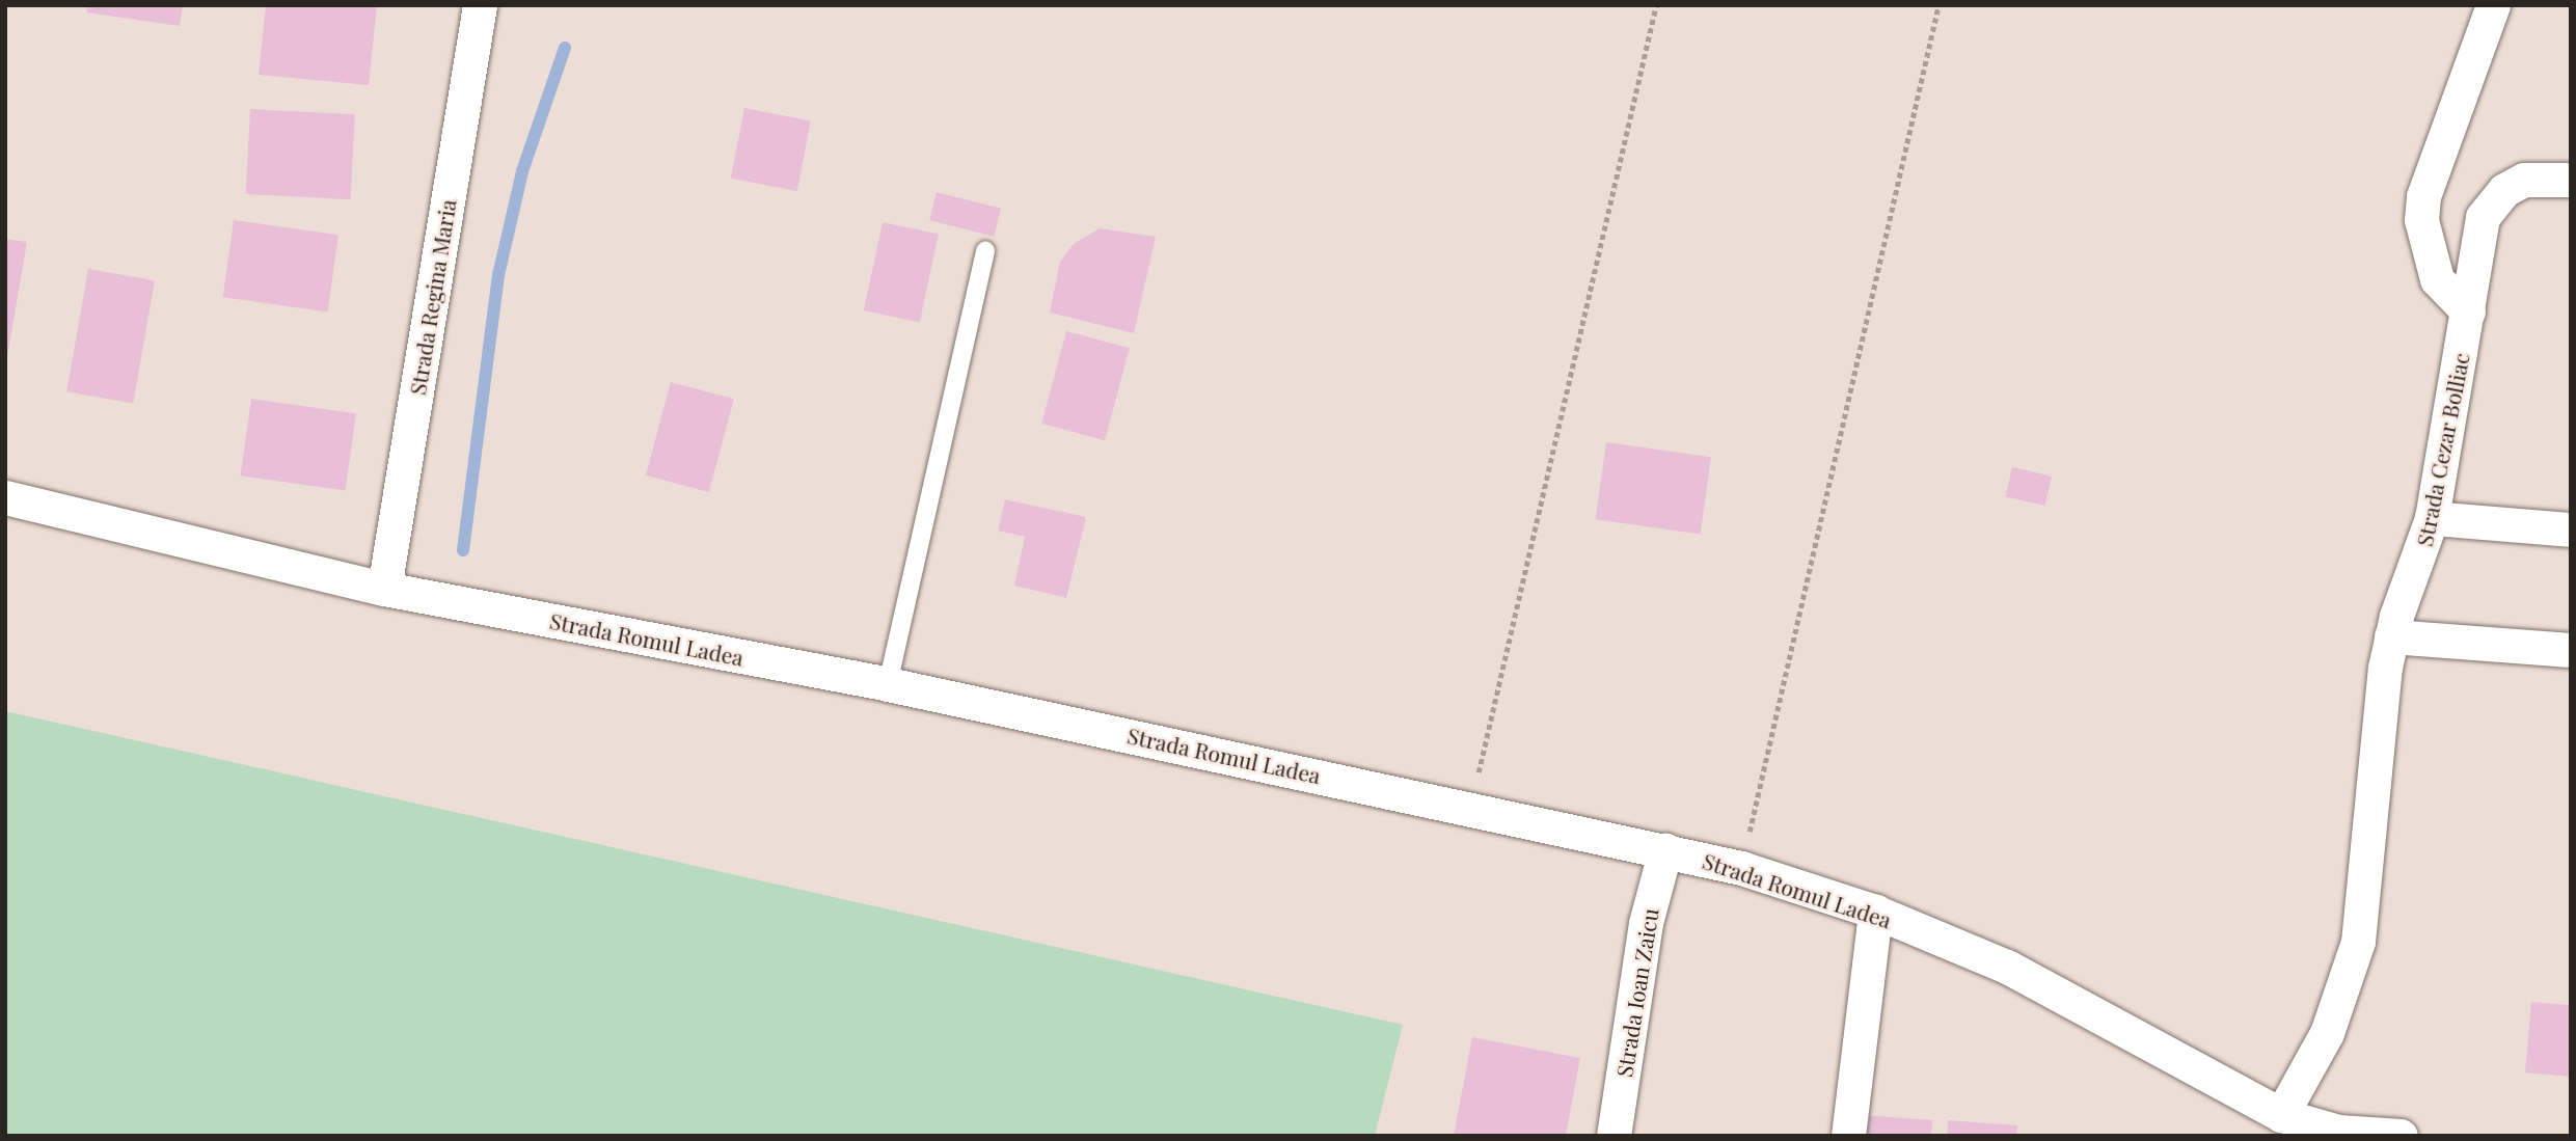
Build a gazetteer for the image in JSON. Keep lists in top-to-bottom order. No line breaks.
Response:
{"streets":{"street":["Strada Regina Maria","Strada Cezar Bolliac","Strada Romul Ladea","Strada Ioan Zaicu"]},"crossings":[["Strada Regina Maria","Strada Romul Ladea"],["Strada Cezar Bolliac","Strada Romul Ladea"],["Strada Romul Ladea","Strada Ioan Zaicu"]]}
